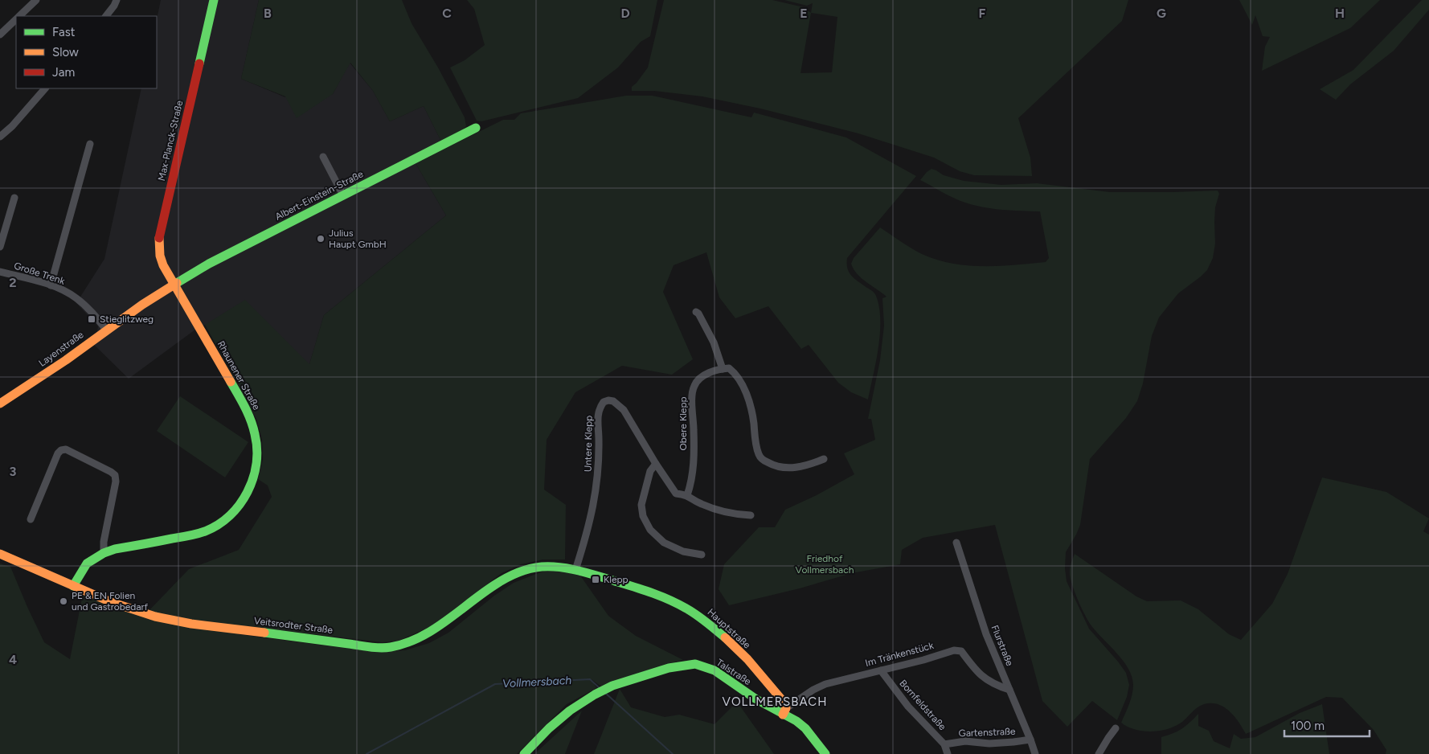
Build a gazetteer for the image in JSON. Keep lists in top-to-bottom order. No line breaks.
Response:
{"streets":{"street":["Max-Planck-Straße","Albert-Einstein-Straße","Große Trenk","Layenstraße","Rhaunener Straße","Obere Klepp","Untere Klepp","Veitsrodter Straße","Hauptstraße","Flurstraße","Im Tränkenstück","Talstraße","Bornfeldstraße","Gartenstraße"]},"crossings":[["Max-Planck-Straße","Albert-Einstein-Straße"],["Max-Planck-Straße","Layenstraße"],["Max-Planck-Straße","Rhaunener Straße"],["Albert-Einstein-Straße","Layenstraße"],["Albert-Einstein-Straße","Rhaunener Straße"],["Große Trenk","Layenstraße"],["Layenstraße","Rhaunener Straße"],["Rhaunener Straße","Veitsrodter Straße"],["Obere Klepp","Untere Klepp"],["Untere Klepp","Veitsrodter Straße"],["Untere Klepp","Hauptstraße"],["Veitsrodter Straße","Hauptstraße"],["Hauptstraße","Im Tränkenstück"],["Hauptstraße","Talstraße"],["Flurstraße","Im Tränkenstück"],["Flurstraße","Gartenstraße"],["Im Tränkenstück","Talstraße"],["Im Tränkenstück","Bornfeldstraße"],["Bornfeldstraße","Gartenstraße"]],"districts":["VOLLMERSBACH"],"water":["Vollmersbach"],"parks":["Friedhof Vollmersbach"],"places":{"other":["Julius Haupt GmbH","PE & EN Folien und Gastrobedarf"],"transit":["Stieglitzweg","Klepp"]},"legend":["Fast","Slow","Jam"],"scale_bar":"100 m","grid":{"columns":["B","C","D","E","F","G","H"],"rows":["2","3","4"]}}
